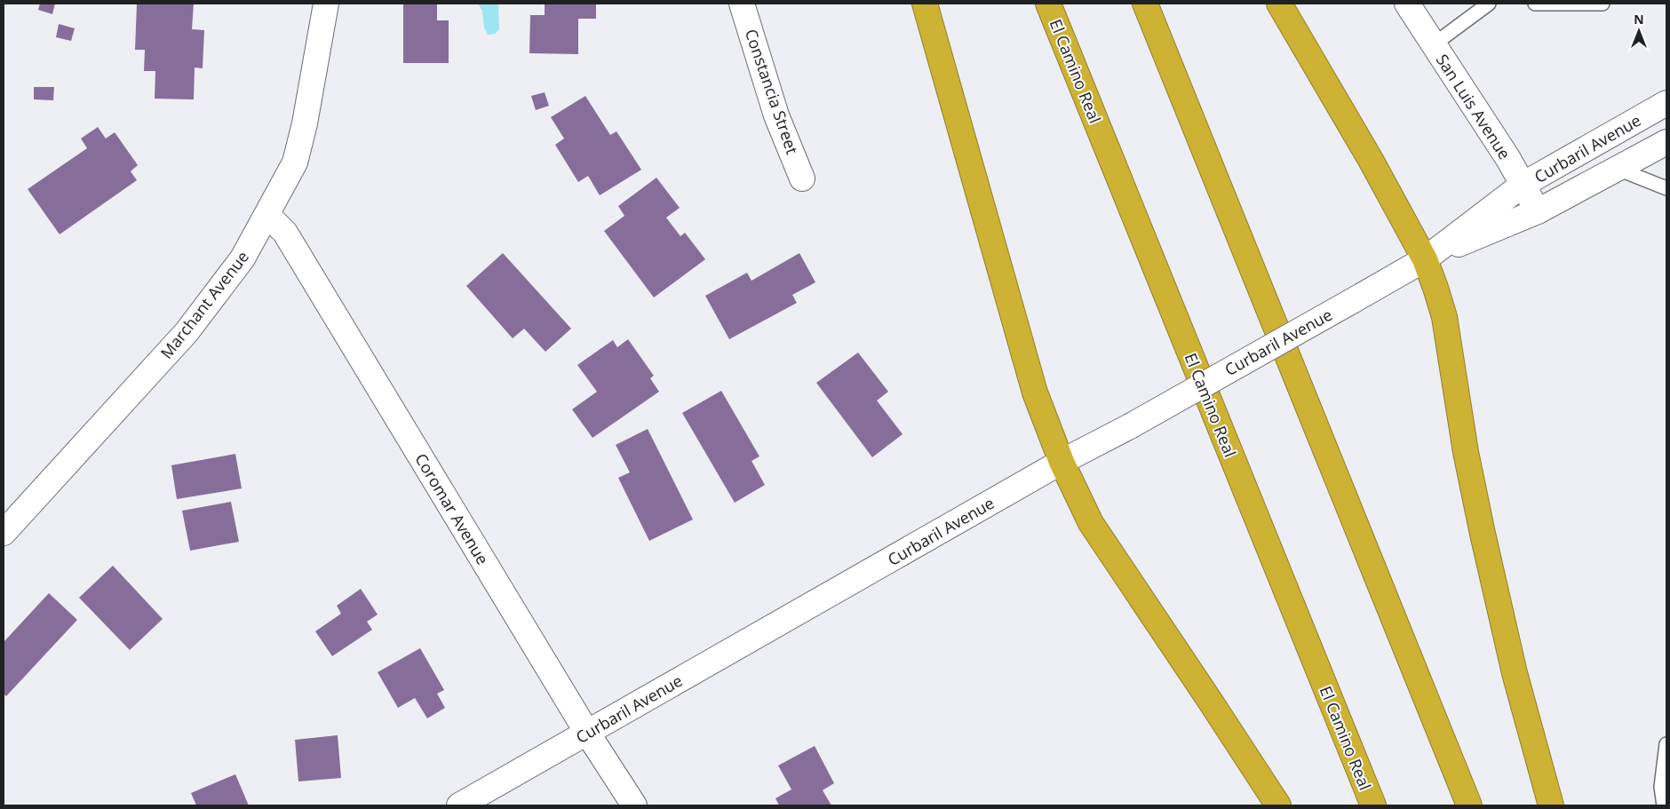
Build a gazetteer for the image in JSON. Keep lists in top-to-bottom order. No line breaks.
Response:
{"streets":{"highway":["El Camino Real"],"street":["Constancia Street","San Luis Avenue","Curbaril Avenue","Marchant Avenue","Coromar Avenue"]},"crossings":[["San Luis Avenue","Curbaril Avenue"],["Curbaril Avenue","Coromar Avenue"],["Marchant Avenue","Coromar Avenue"]],"north":"top"}
